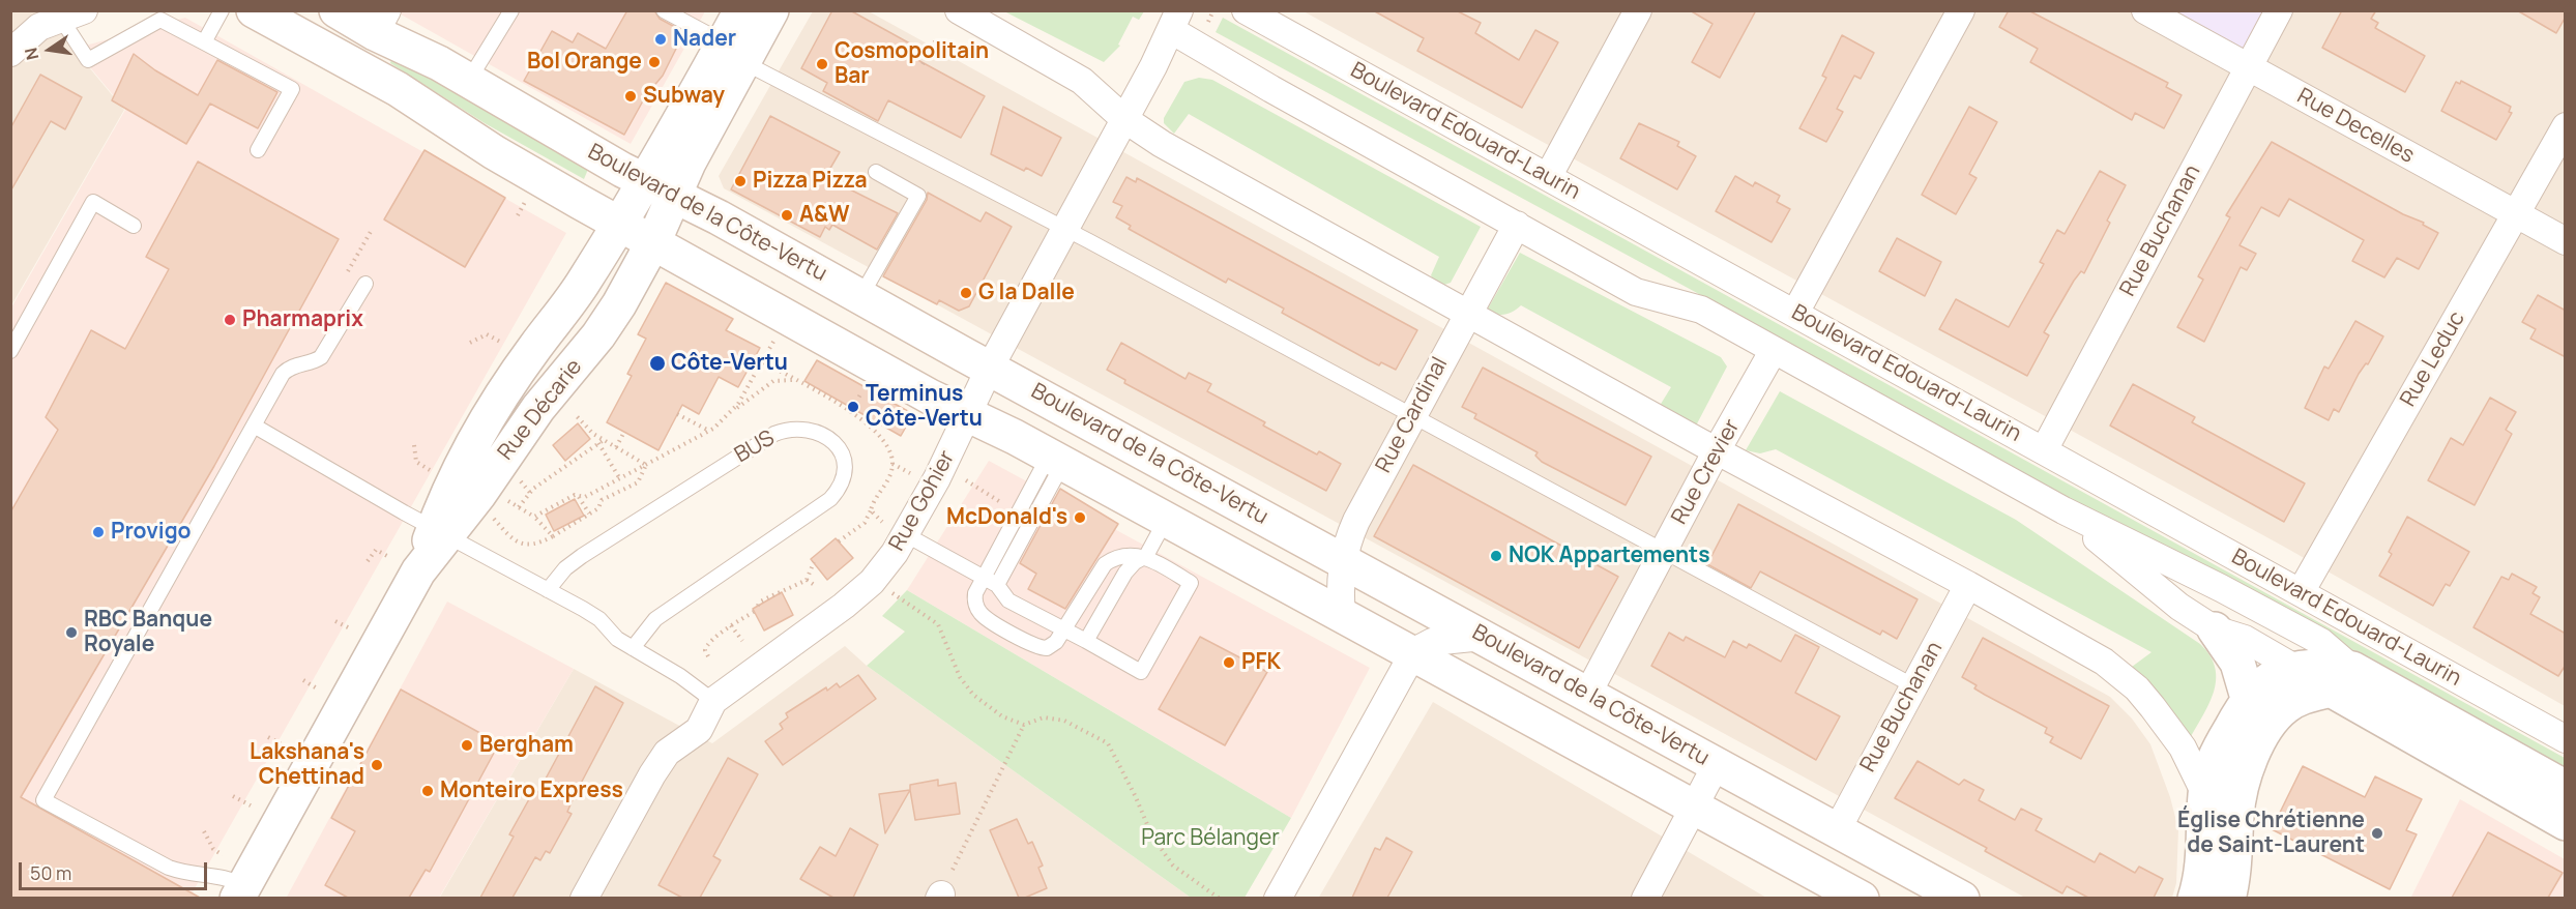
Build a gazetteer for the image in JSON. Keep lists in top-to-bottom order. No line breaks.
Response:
{"streets":{"main road":["Boulevard Edouard-Laurin","Boulevard de la Côte-Vertu","Rue Décarie"],"street":["Rue Decelles","Rue Buchanan","Rue Leduc","Rue Cardinal","Rue Crevier","Rue Gohier"],"lane":["BUS"]},"crossings":[["Rue Decelles","Rue Buchanan"],["Rue Decelles","Rue Leduc"],["Boulevard Edouard-Laurin","Rue Buchanan"],["Boulevard Edouard-Laurin","Rue Leduc"],["Boulevard Edouard-Laurin","Rue Cardinal"],["Boulevard Edouard-Laurin","Rue Crevier"],["Boulevard Edouard-Laurin","Rue Gohier"],["Boulevard de la Côte-Vertu","Rue Buchanan"],["Boulevard de la Côte-Vertu","Rue Décarie"],["Boulevard de la Côte-Vertu","Rue Cardinal"],["Boulevard de la Côte-Vertu","Rue Crevier"],["Boulevard de la Côte-Vertu","Rue Gohier"]],"parks":["Parc Bélanger"],"places":["Nader","Bol Orange","Cosmopolitain Bar","Subway","Pizza Pizza","A&W","G la Dalle","Pharmaprix","Côte-Vertu","Terminus Côte-Vertu","McDonald's","Provigo","NOK Appartements","RBC Banque Royale","PFK","Bergham","Lakshana's Chettinad","Monteiro Express","Église Chrétienne de Saint-Laurent"],"scale_bar":"50 m","north":"left"}
